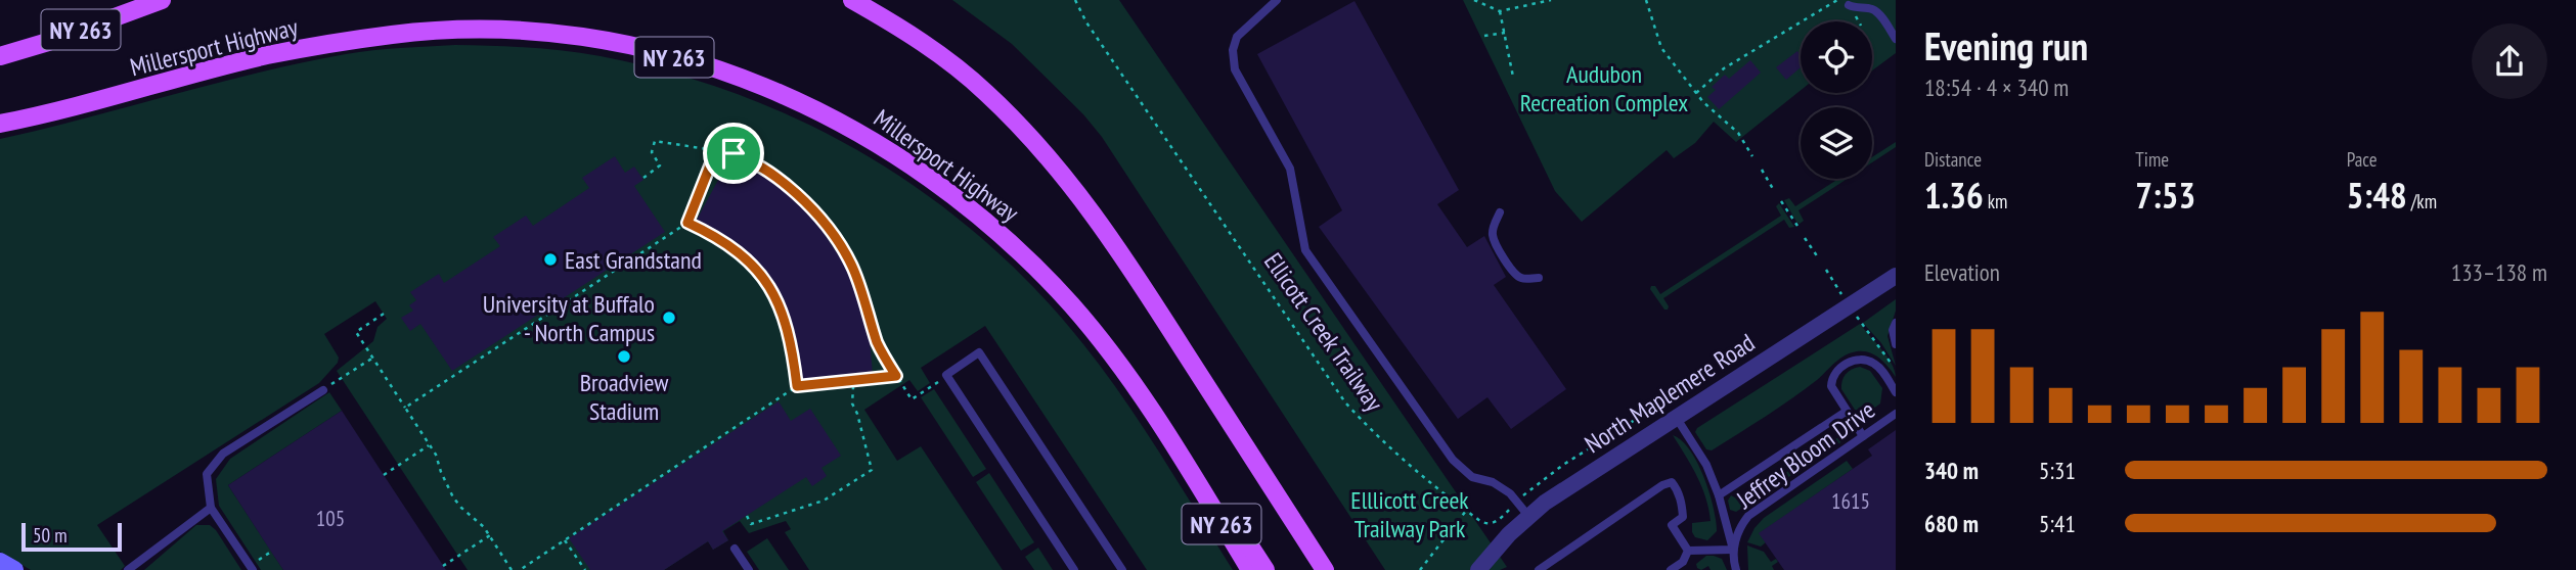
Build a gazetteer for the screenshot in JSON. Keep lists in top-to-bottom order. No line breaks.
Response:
{"streets":{"main road":["NY 263","Millersport Highway"],"street":["North Maplemere Road"],"lane":["Jeffrey Bloom Drive"],"path":["Ellicott Creek Trailway"]},"parks":["Audubon Recreation Complex","Elllicott Creek Trailway Park"],"places":["East Grandstand","University at Buffalo - North Campus","Broadview Stadium"],"house_numbers":["1615","105"],"scale_bar":"50 m","page":{"heading":["Evening run","18:54 · 4 × 340 m"],"stats":[["Distance","1.36 km"],["Time","7:53"],["Pace","5:48 /km"]],"chart":["Elevation","133–138 m"],"list":[{"name":"340 m","note":"5:31"},{"name":"680 m","note":"5:41"}],"scale":"50 m"}}
